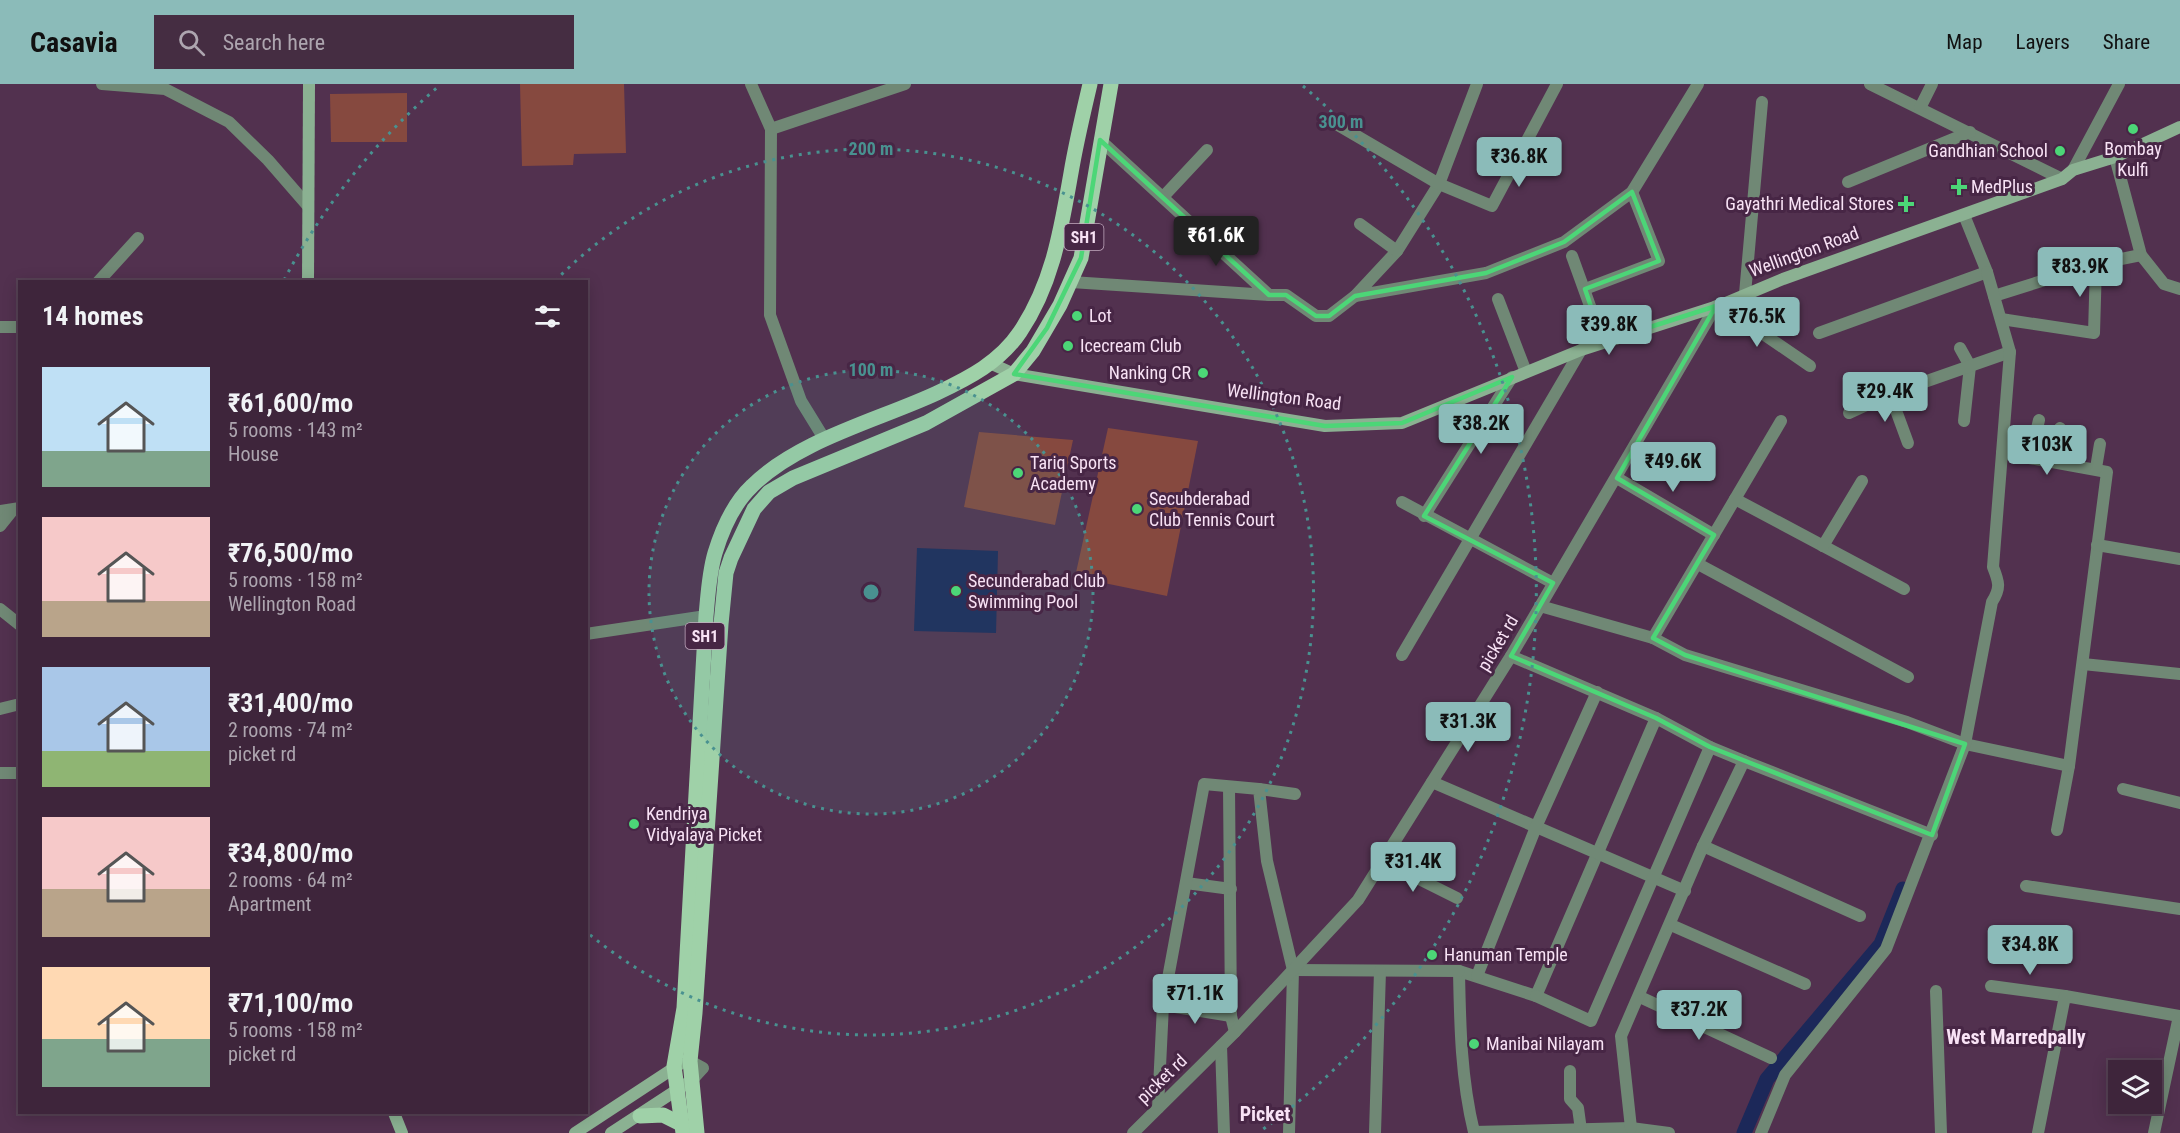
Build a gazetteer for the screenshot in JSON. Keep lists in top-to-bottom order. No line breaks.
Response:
{"streets":{"main road":["SH1","Wellington Road"],"street":["picket rd"]},"crossings":[["SH1","Wellington Road"],["Wellington Road","picket rd"]],"districts":["West Marredpally","Picket"],"places":{"other":["Bombay Kulfi","Gandhian School","Lot","Icecream Club","Nanking CR","Tariq Sports Academy","Secubderabad Club Tennis Court","Secunderabad Club Swimming Pool","Kendriya Vidyalaya Picket","Hanuman Temple","Manibai Nilayam"],"health":["MedPlus","Gayathri Medical Stores"]},"page":{"header":"Casavia","search":"Search here","nav":["Map","Layers","Share"],"price":["₹36.8K","₹61.6K","₹83.9K","₹76.5K","₹39.8K","₹29.4K","₹38.2K","₹103K","₹49.6K","₹31.3K","₹31.4K","₹34.8K","₹71.1K","₹37.2K"],"heading":"14 homes","list":[{"name":"₹61,600/mo","note":"5 rooms · 143 m² · House"},{"name":"₹76,500/mo","note":"5 rooms · 158 m² · Wellington Road"},{"name":"₹31,400/mo","note":"2 rooms · 74 m² · picket rd"},{"name":"₹34,800/mo","note":"2 rooms · 64 m² · Apartment"},{"name":"₹71,100/mo","note":"5 rooms · 158 m² · picket rd"}]},"rings":["300 m","200 m","100 m"]}
